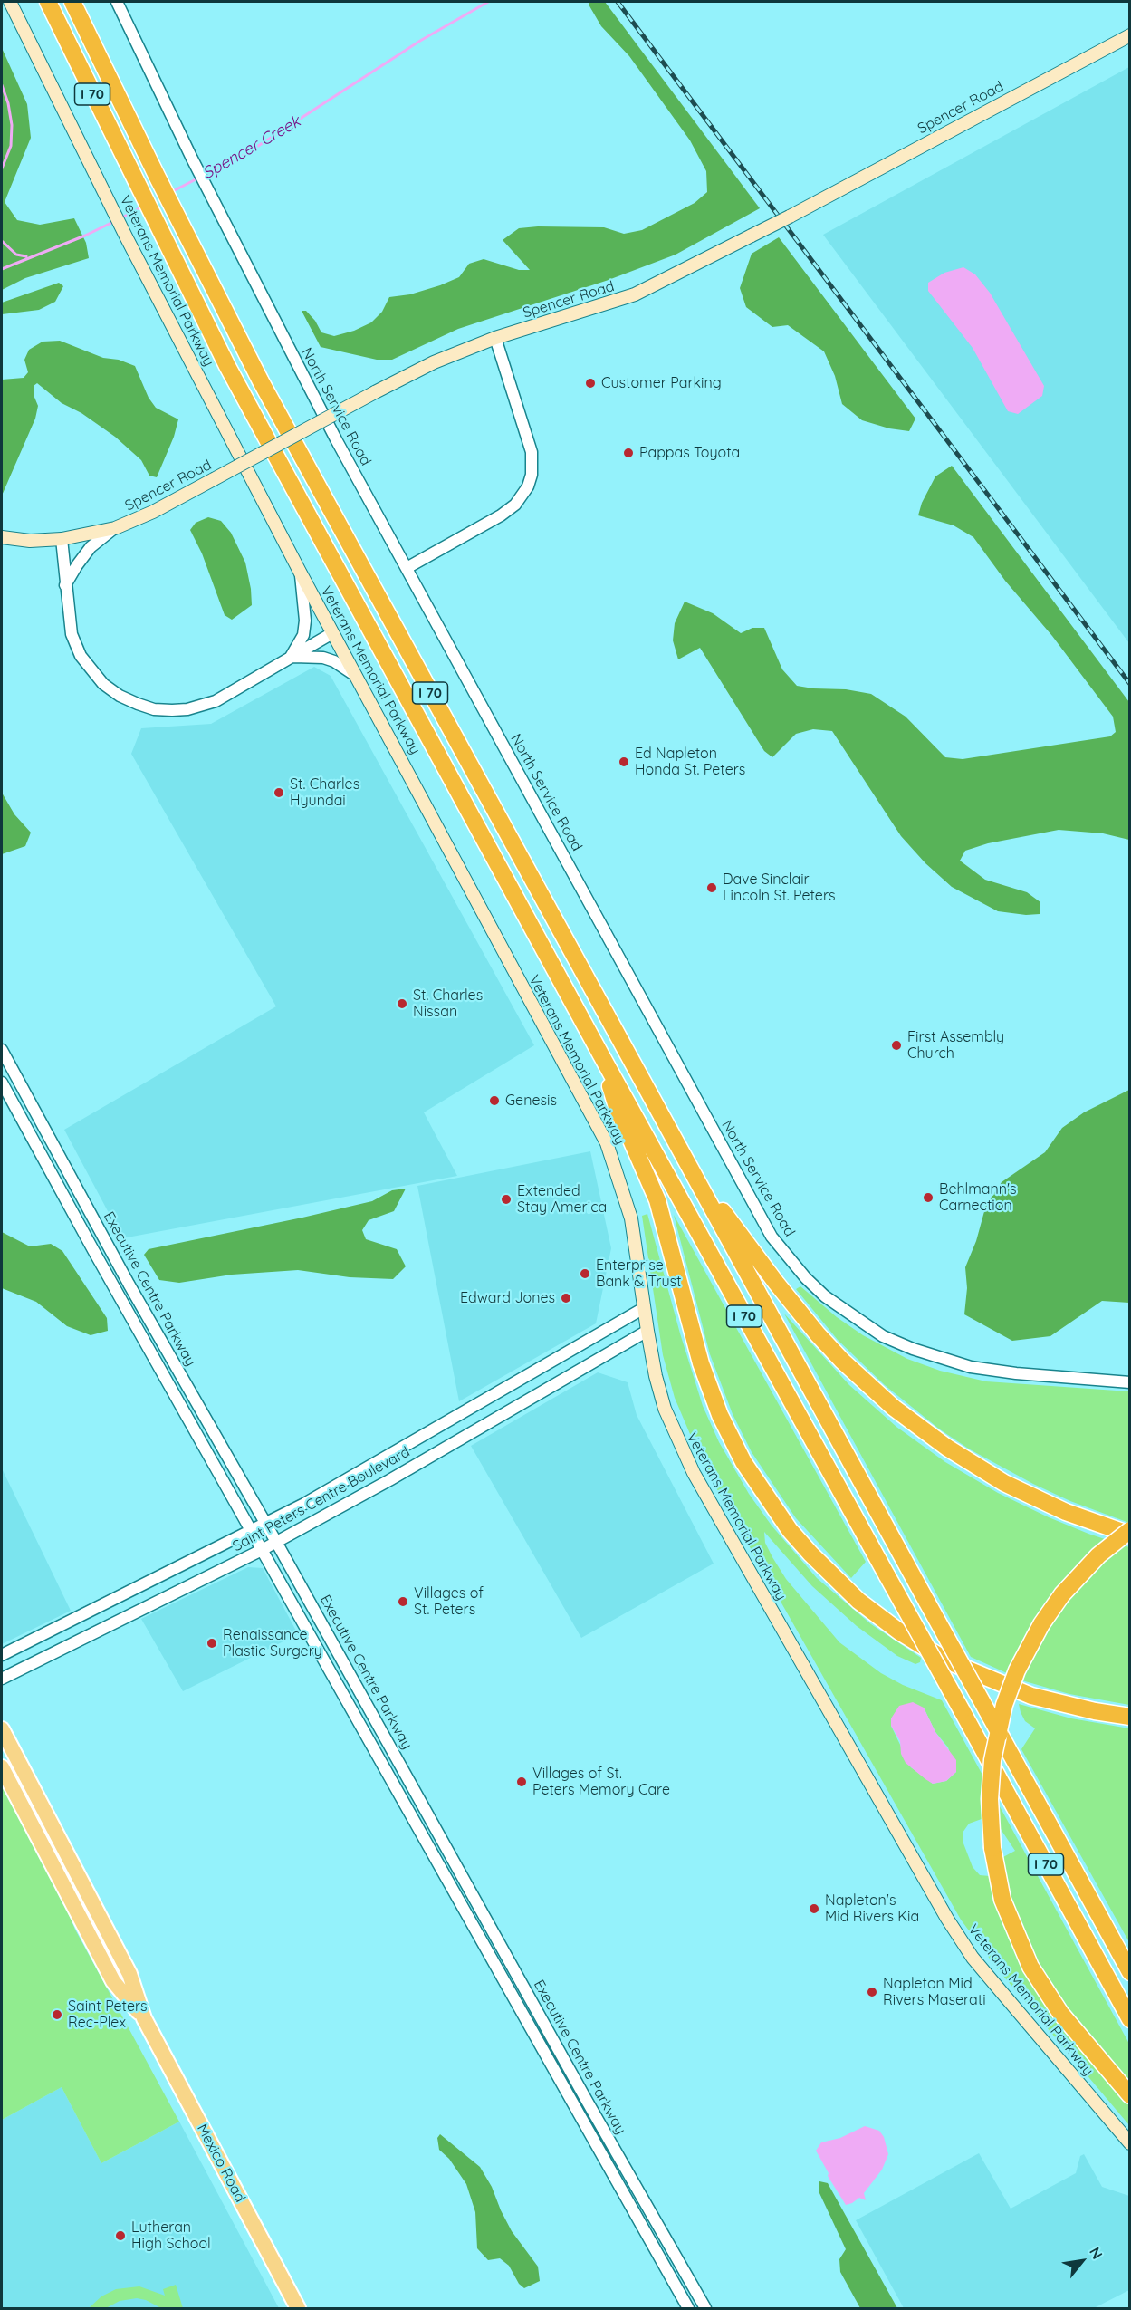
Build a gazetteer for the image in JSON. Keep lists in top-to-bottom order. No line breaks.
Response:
{"streets":{"highway":["I 70"],"main road":["Spencer Road","Veterans Memorial Parkway","Mexico Road"],"street":["North Service Road","Executive Centre Parkway","Saint Peters Centre Boulevard"]},"crossings":[["Veterans Memorial Parkway","Saint Peters Centre Boulevard"],["Executive Centre Parkway","Saint Peters Centre Boulevard"]],"water":["Spencer Creek"],"places":["Customer Parking","Pappas Toyota","Ed Napleton Honda St. Peters","St. Charles Hyundai","Dave Sinclair Lincoln St. Peters","St. Charles Nissan","First Assembly Church","Genesis","Behlmann's Carnection","Extended Stay America","Enterprise Bank & Trust","Edward Jones","Villages of St. Peters","Renaissance Plastic Surgery","Villages of St. Peters Memory Care","Napleton's Mid Rivers Kia","Napleton Mid Rivers Maserati","Saint Peters Rec-Plex","Lutheran High School"],"north":"top right"}
